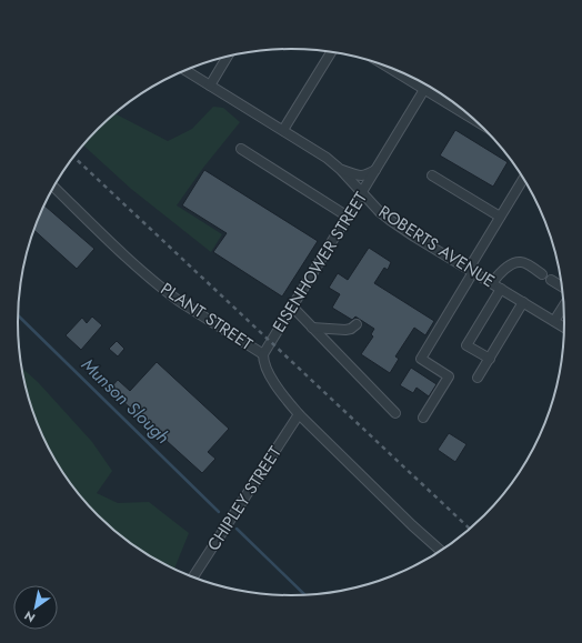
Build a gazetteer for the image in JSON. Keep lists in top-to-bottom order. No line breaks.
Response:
{"streets":{"street":["ROBERTS AVENUE","EISENHOWER STREET","PLANT STREET","CHIPLEY STREET"]},"crossings":[["ROBERTS AVENUE","EISENHOWER STREET"],["EISENHOWER STREET","PLANT STREET"],["PLANT STREET","CHIPLEY STREET"]],"water":["Munson Slough"],"north":"bottom left"}
